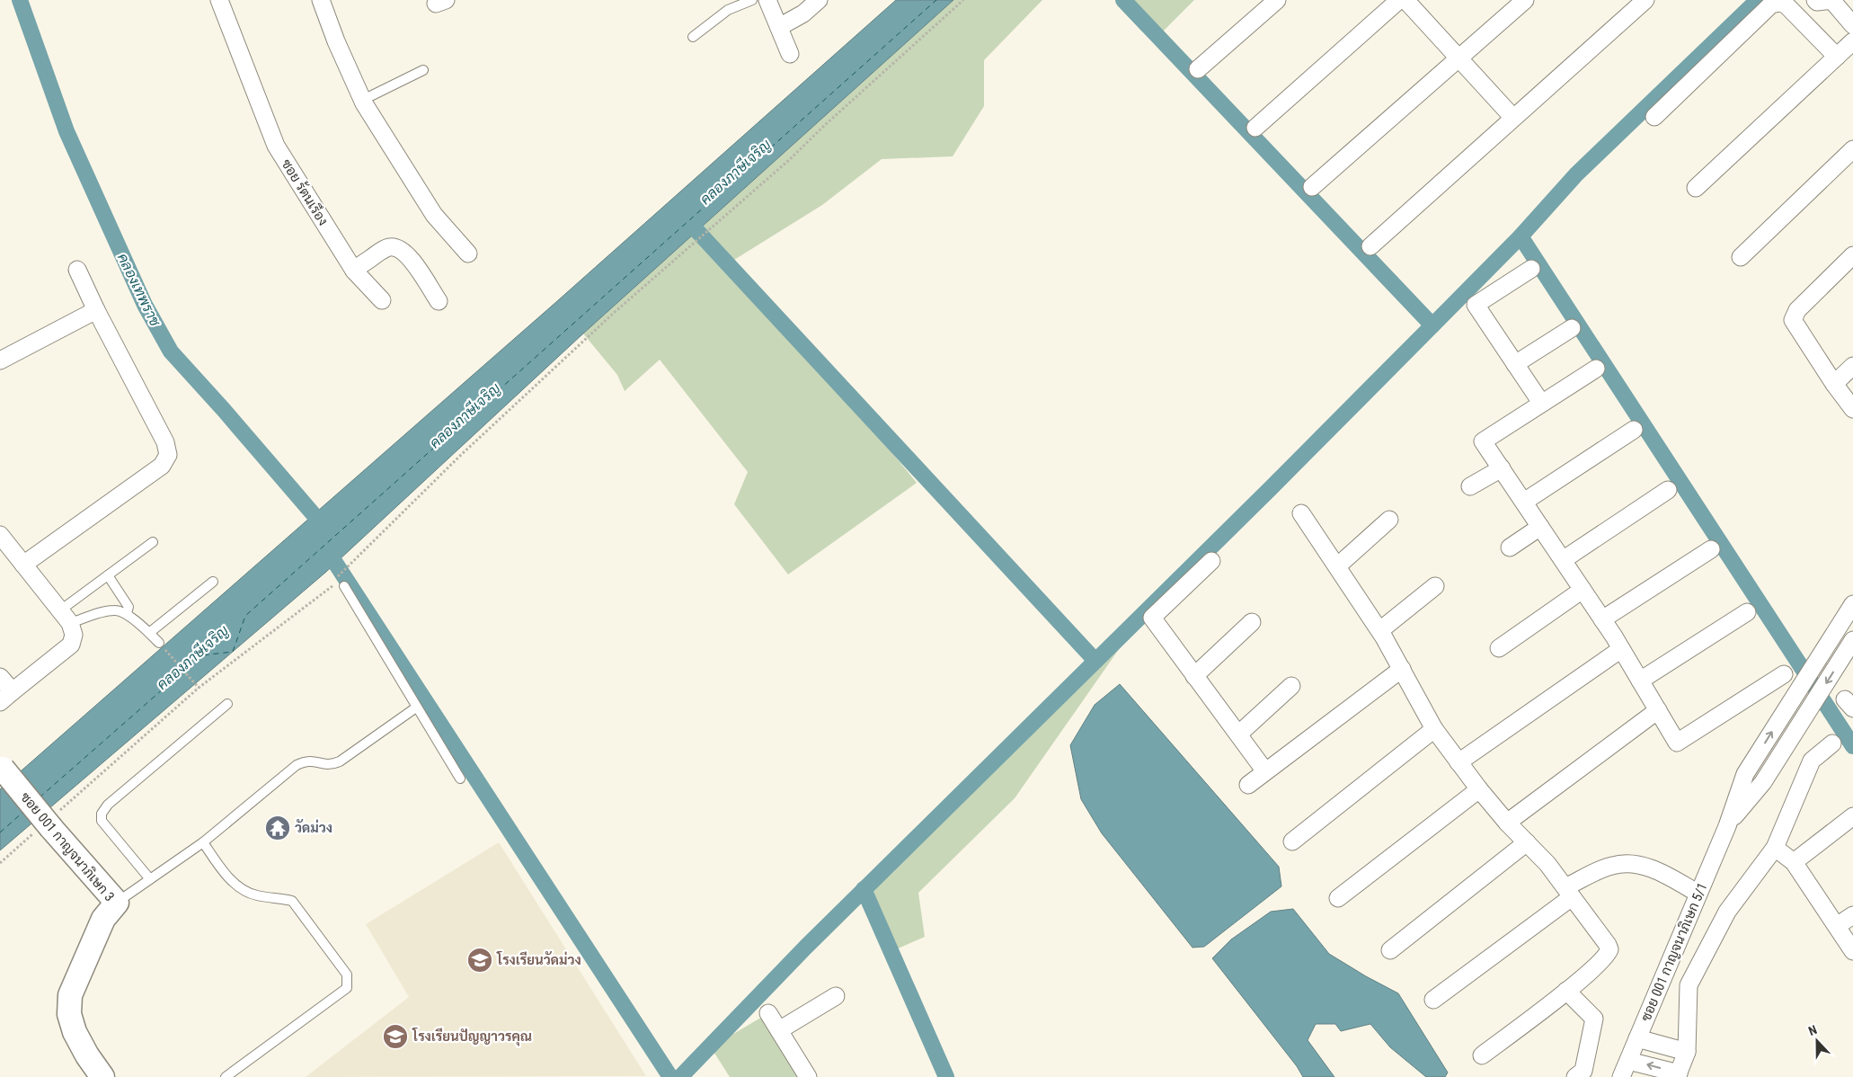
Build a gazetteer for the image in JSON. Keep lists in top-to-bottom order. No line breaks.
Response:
{"streets":{"street":["ซอย ร้ตนเรึอง","ซอย 001 กาญจนาภิเษก 3","ซอย 001 กาญจนาภิเษก 5/1"]},"water":["คลองภาษีเจริญ","คลองเทพราช"],"places":{"temple":["วัดม่วง"],"school or university":["โรงเรียนวัดม่วง","โรงเรียนปัญญาวรคุณ"]},"north":"top"}
